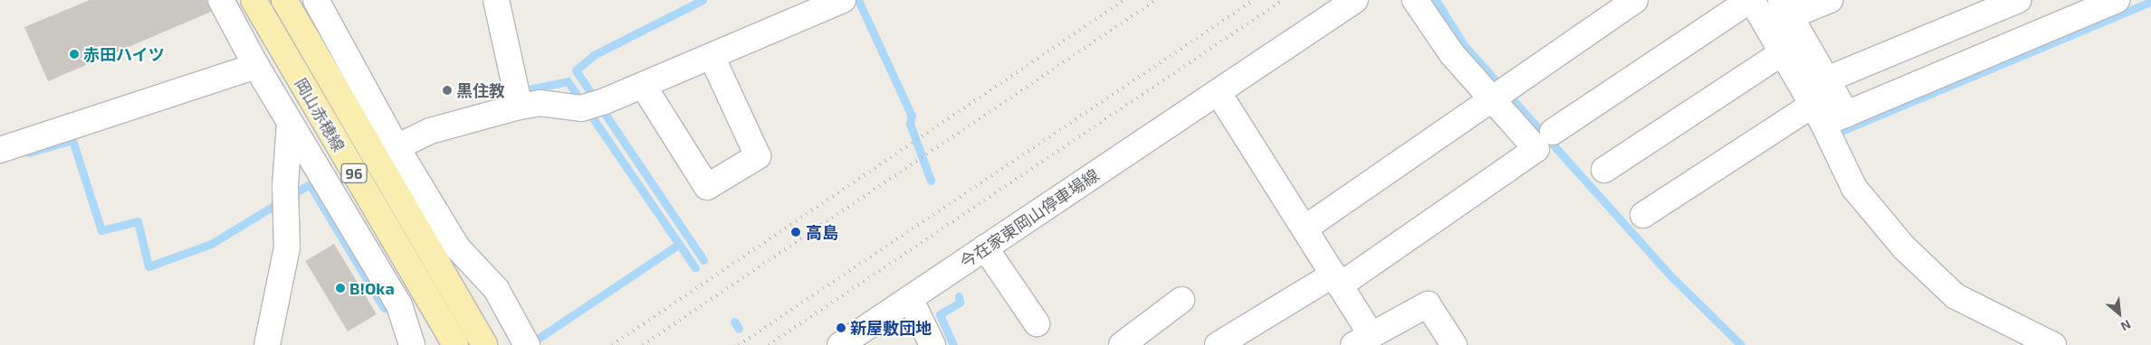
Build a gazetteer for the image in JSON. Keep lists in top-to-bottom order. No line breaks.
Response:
{"streets":{"main road":["岡山赤穂線","96"],"street":["今在家東岡山停車場線"]},"places":["赤田ハイツ","黒住教","高島","B!Oka","新屋敷団地"],"north":"bottom right"}
